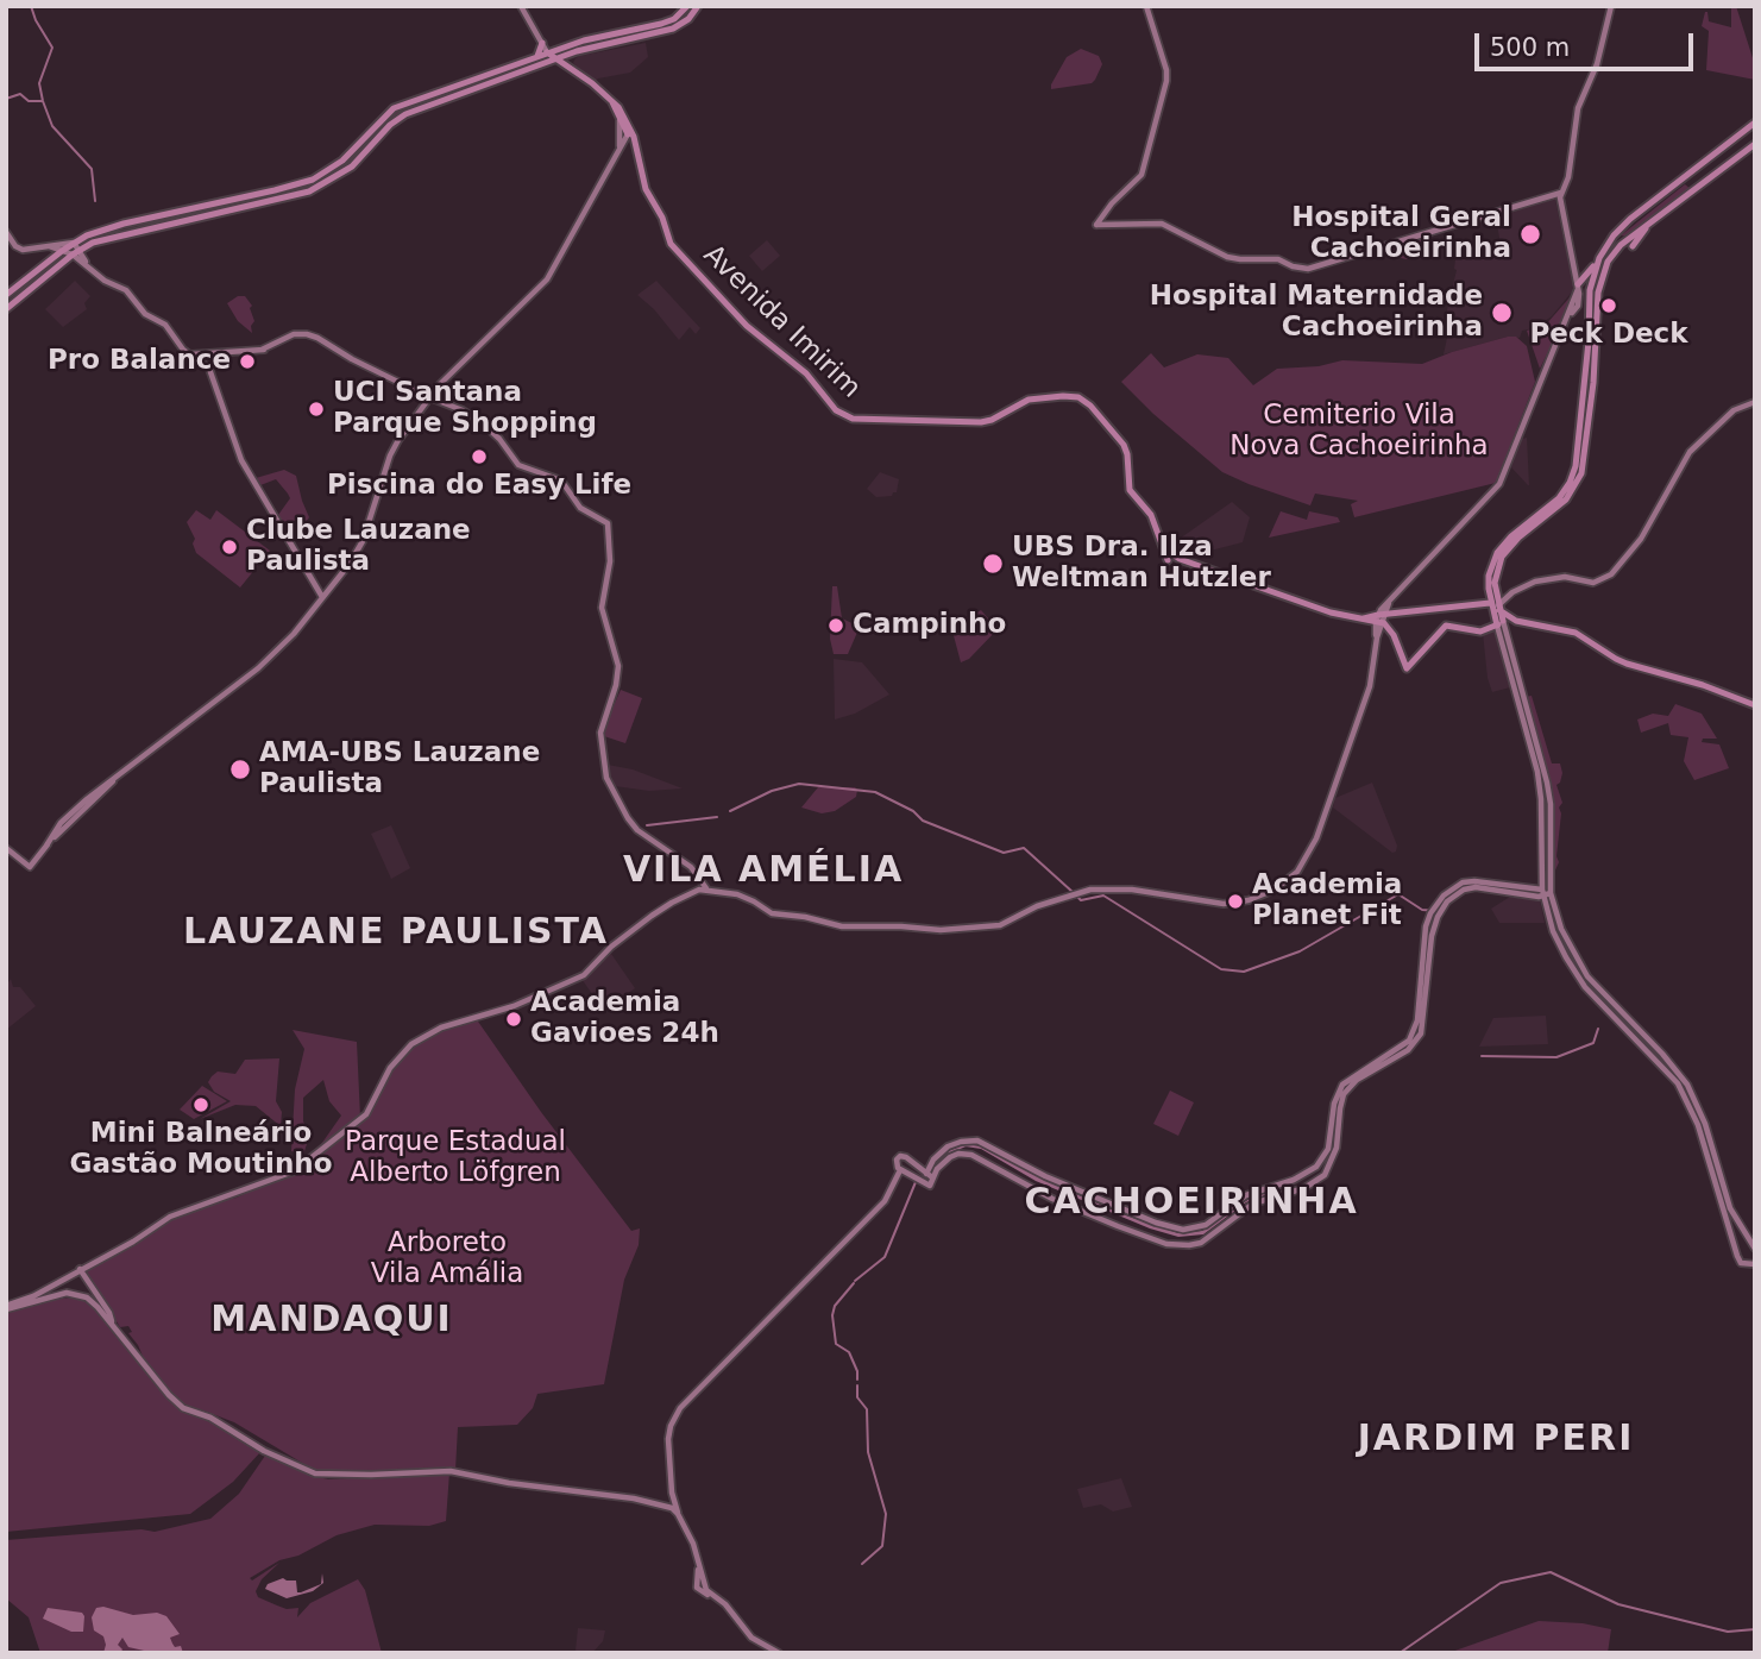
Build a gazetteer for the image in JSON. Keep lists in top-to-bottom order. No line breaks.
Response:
{"streets":{"main road":["Avenida Imirim"]},"districts":["VILA AMÉLIA","LAUZANE PAULISTA","CACHOEIRINHA","MANDAQUI","JARDIM PERI"],"parks":["Cemiterio Vila Nova Cachoeirinha","Parque Estadual Alberto Löfgren","Arboreto Vila Amália"],"places":["Hospital Geral Cachoeirinha","Peck Deck","Hospital Maternidade Cachoeirinha","Pro Balance","UCI Santana Parque Shopping","Piscina do Easy Life","Clube Lauzane Paulista","UBS Dra. Ilza Weltman Hutzler","Campinho","AMA-UBS Lauzane Paulista","Academia Planet Fit","Academia Gavioes 24h","Mini Balneário Gastão Moutinho"],"scale_bar":"500 m"}
